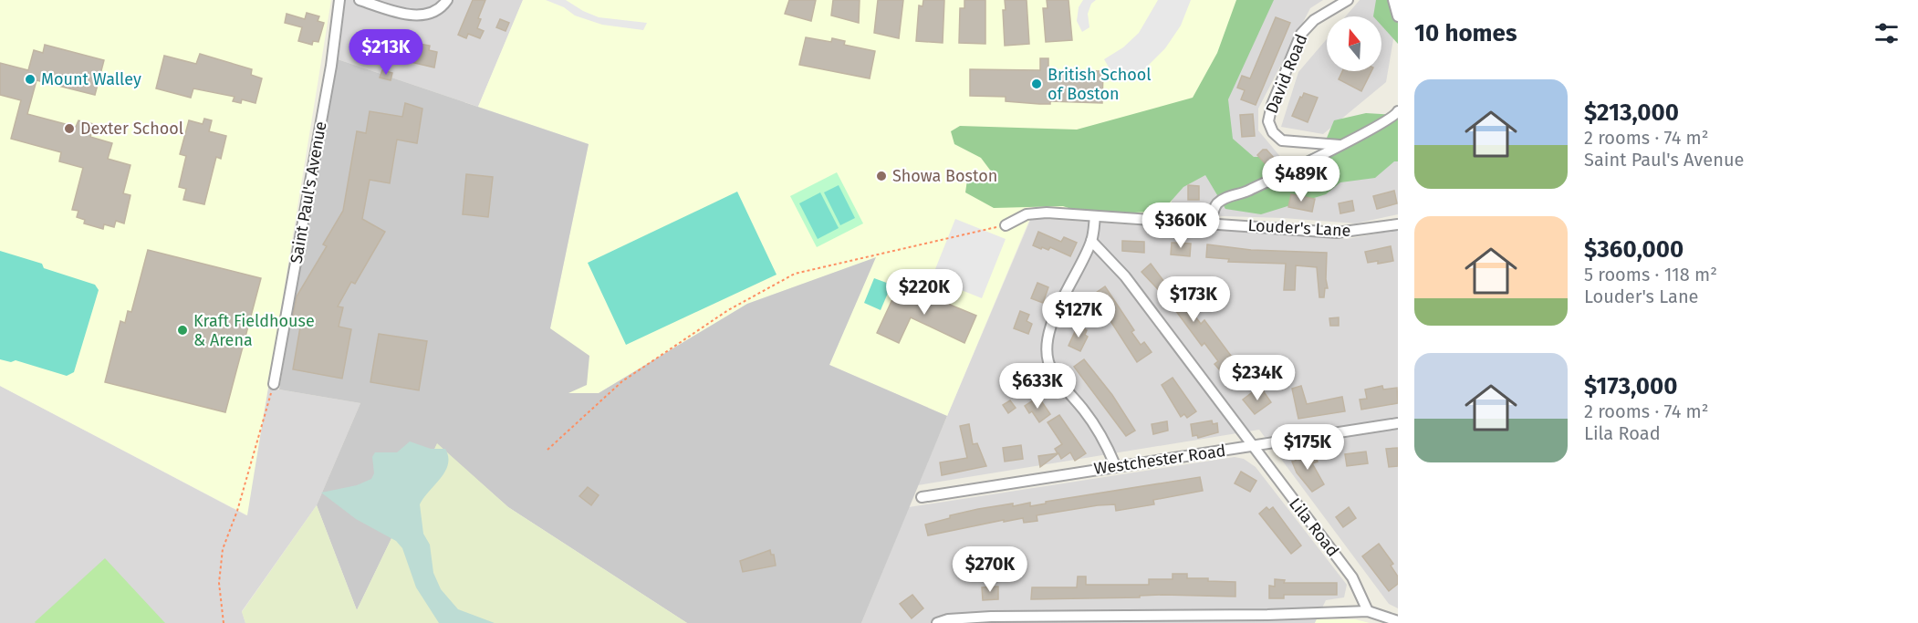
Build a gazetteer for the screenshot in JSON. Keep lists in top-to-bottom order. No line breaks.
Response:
{"streets":{"street":["David Road","Saint Paul's Avenue","Louder's Lane","Westchester Road","Lila Road"]},"crossings":[["Westchester Road","Lila Road"]],"places":["Mount Walley","British School of Boston","Dexter School","Showa Boston","Kraft Fieldhouse & Arena"],"north":"top","page":{"heading":"10 homes","price":["$213K","$489K","$360K","$220K","$173K","$127K","$234K","$633K","$175K","$270K"],"list":[{"name":"$213,000","note":"2 rooms · 74 m² · Saint Paul's Avenue"},{"name":"$360,000","note":"5 rooms · 118 m² · Louder's Lane"},{"name":"$173,000","note":"2 rooms · 74 m² · Lila Road"}]}}
